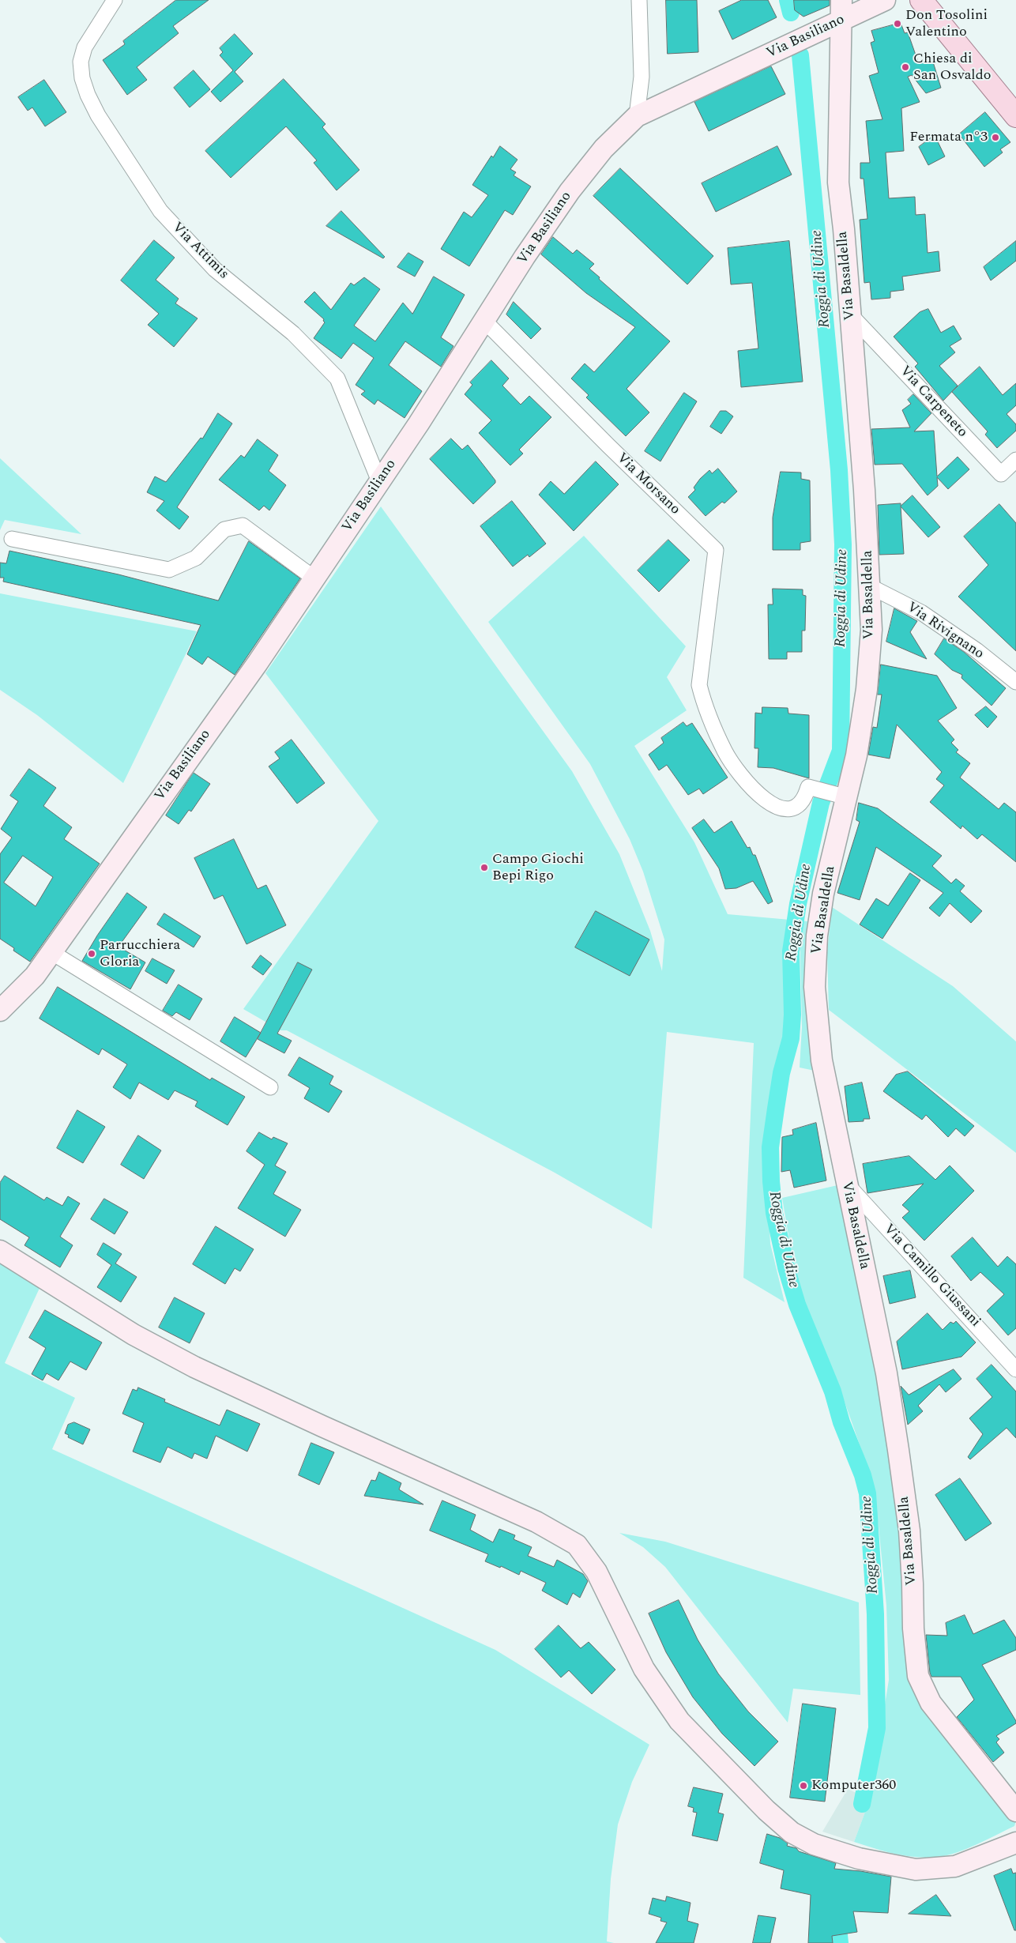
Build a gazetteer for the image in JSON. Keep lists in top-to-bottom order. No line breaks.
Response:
{"streets":{"street":["Via Basiliano","Via Attimis","Via Basaldella","Via Carpeneto","Via Morsano","Via Rivignano","Via Camillo Giussani"]},"crossings":[["Via Basiliano","Via Attimis"],["Via Basiliano","Via Basaldella"],["Via Basiliano","Via Morsano"],["Via Basaldella","Via Carpeneto"],["Via Basaldella","Via Morsano"],["Via Basaldella","Via Rivignano"],["Via Basaldella","Via Camillo Giussani"]],"water":["Roggia di Udine"],"places":["Don Tosolini Valentino","Chiesa di San Osvaldo","Fermata n°3","Campo Giochi Bepi Rigo","Parrucchiera Gloria","Komputer360"]}
